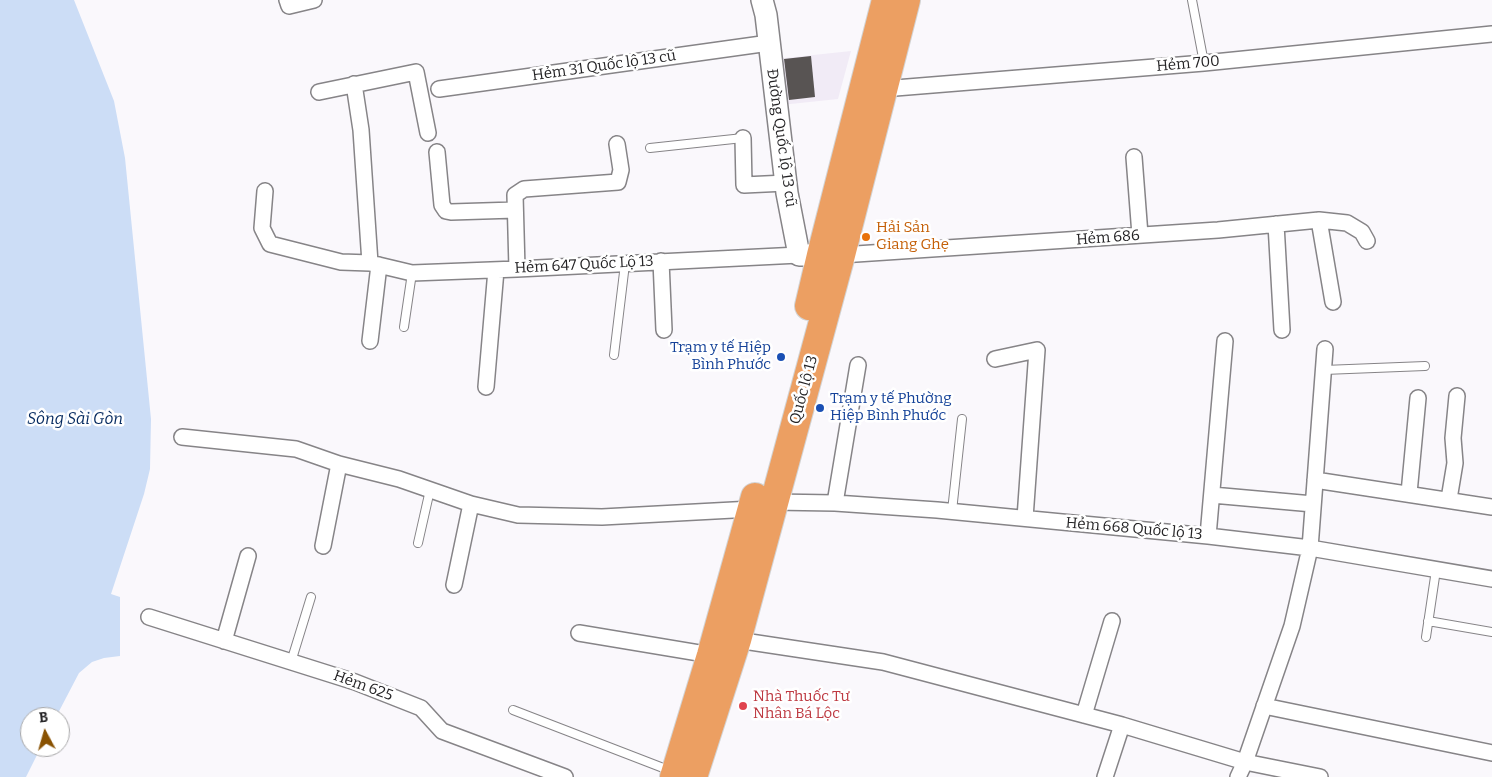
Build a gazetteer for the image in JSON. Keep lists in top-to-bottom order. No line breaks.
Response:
{"streets":{"highway":["Quốc lộ 13"],"street":["Hẻm 700","Hẻm 31 Quốc lộ 13 cũ","Đường Quốc lộ 13 cũ","Hẻm 686","Hẻm 647 Quốc Lộ 13","Hẻm 668 Quốc lộ 13","Hẻm 625"]},"crossings":[["Hẻm 700","Quốc lộ 13"],["Hẻm 31 Quốc lộ 13 cũ","Đường Quốc lộ 13 cũ"],["Đường Quốc lộ 13 cũ","Hẻm 686"],["Đường Quốc lộ 13 cũ","Hẻm 647 Quốc Lộ 13"],["Đường Quốc lộ 13 cũ","Quốc lộ 13"],["Hẻm 686","Hẻm 647 Quốc Lộ 13"],["Hẻm 686","Quốc lộ 13"],["Hẻm 647 Quốc Lộ 13","Quốc lộ 13"],["Quốc lộ 13","Hẻm 668 Quốc lộ 13"]],"water":["Sông Sài Gòn"],"places":["Hải Sản Giang Ghẹ","Trạm y tế Hiệp Bình Phước","Trạm y tế Phường Hiệp Bình Phước","Nhà Thuốc Tư Nhân Bá Lộc"],"north":"top"}
